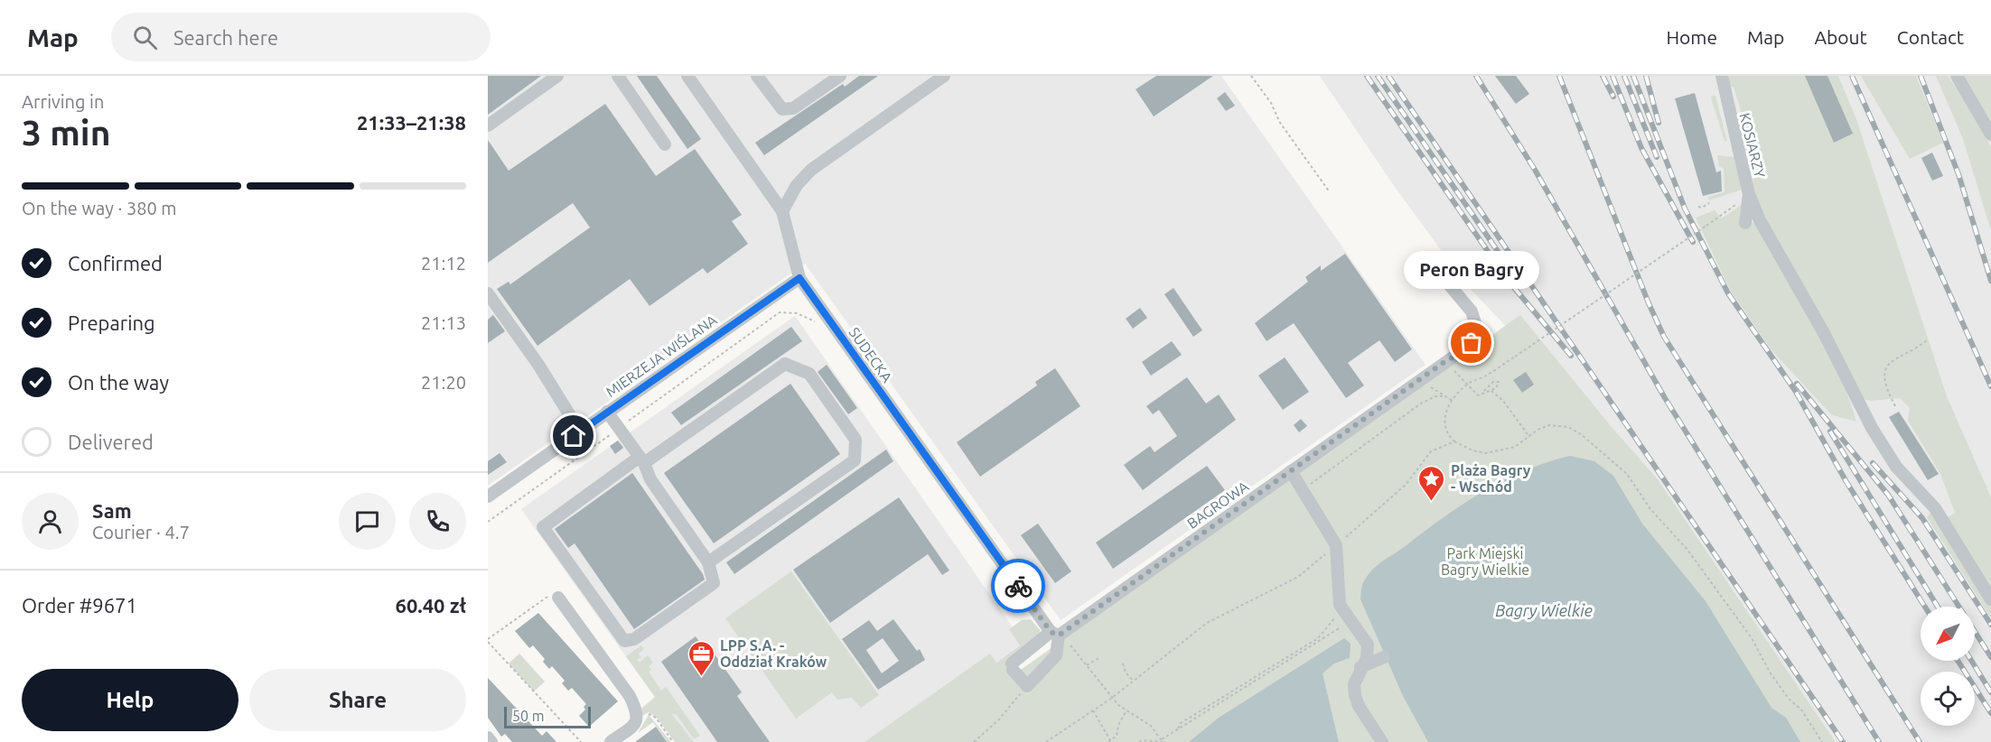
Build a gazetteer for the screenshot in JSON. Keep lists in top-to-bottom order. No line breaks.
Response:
{"streets":{"street":["KOSIARZY","SUDECKA","MIERZEJA WIŚLANA","BAGROWA"]},"crossings":[["SUDECKA","MIERZEJA WIŚLANA"],["SUDECKA","BAGROWA"]],"water":["Bagry Wielkie"],"parks":["Park Miejski Bagry Wielkie"],"places":{"other":["Peron Bagry"],"place":["Plaża Bagry - Wschód"],"office":["LPP S.A. - Oddział Kraków"]},"scale_bar":"50 m","north":"bottom left","page":{"header":"Map","search":"Search here","nav":["Home","Map","About","Contact"],"heading":["3 min","Arriving in","21:33–21:38"],"panel":["Sam","Courier · 4.7","Order #9671","60.40 zł"],"bar":"On the way · 380 m","list":[["Confirmed","21:12"],["Preparing","21:13"],["On the way","21:20"],"Delivered"],"bubble":"Peron Bagry","buttons":["Help","Share"],"scale":"50 m"}}
